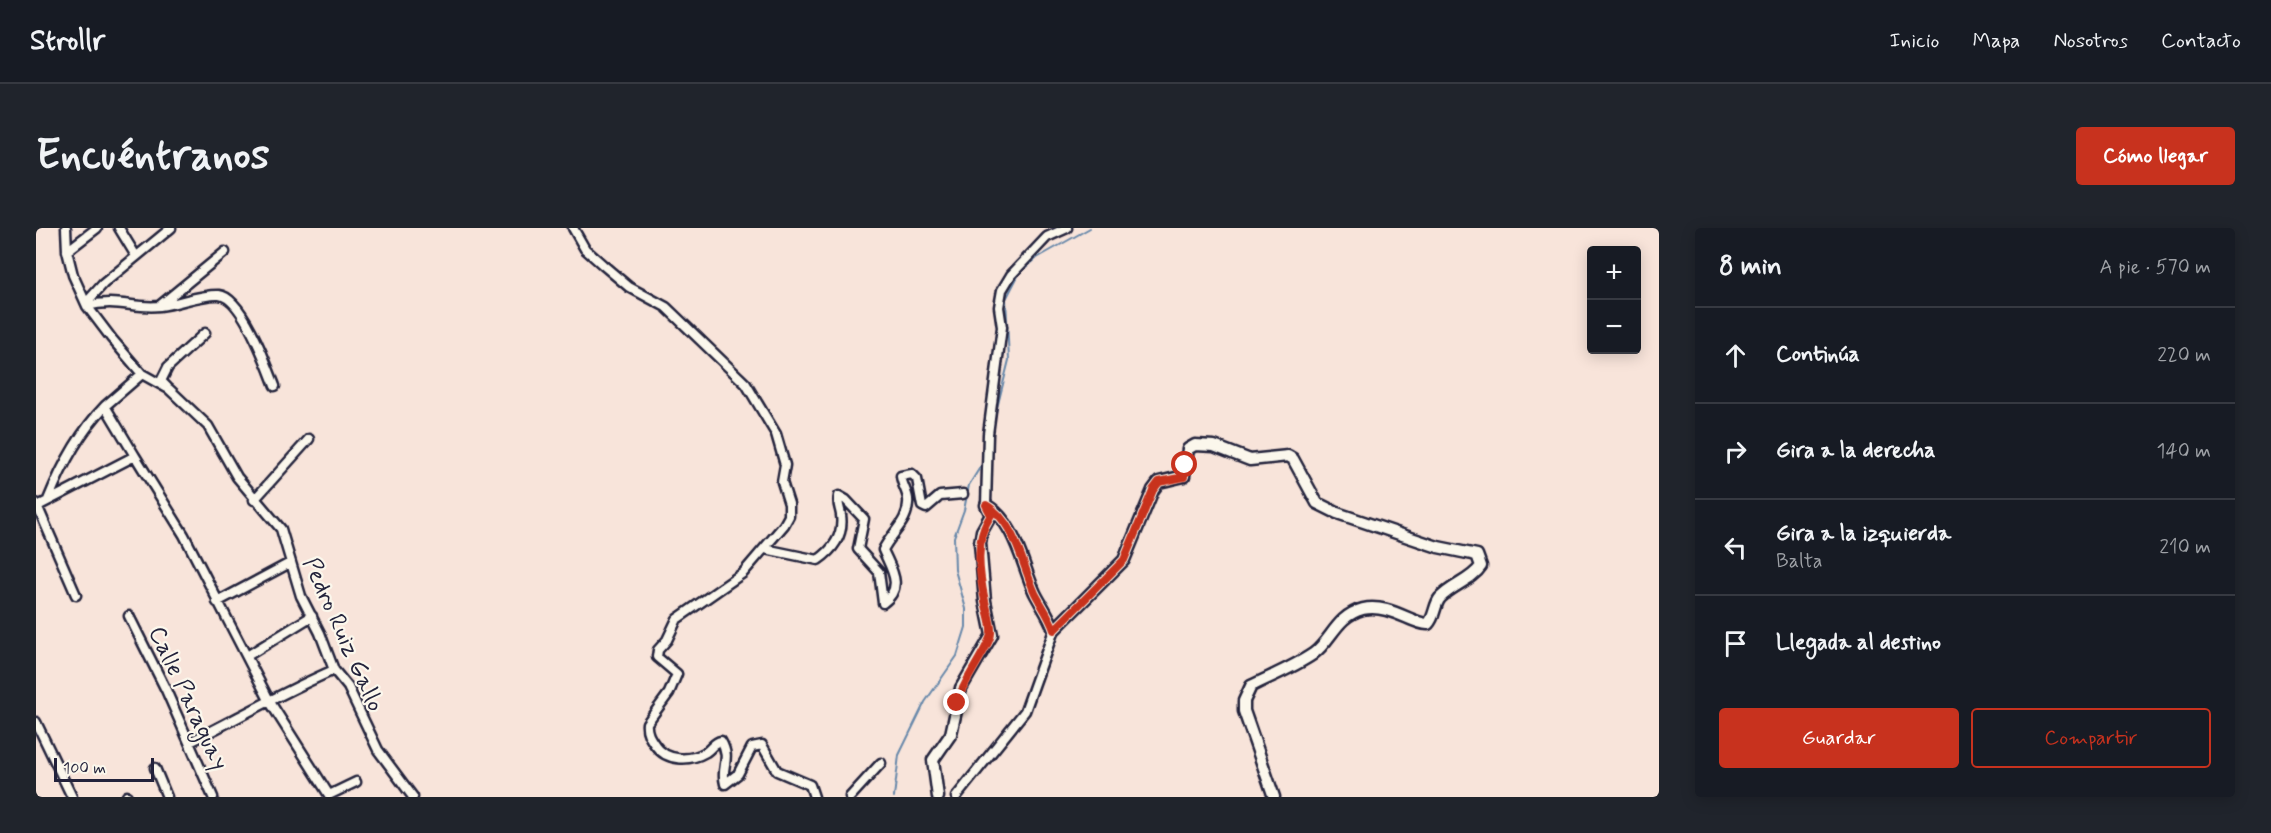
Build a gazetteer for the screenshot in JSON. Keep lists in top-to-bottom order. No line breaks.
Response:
{"streets":{"street":["Pedro Ruiz Gallo","Calle Paraguay"]},"scale_bar":"100 m","page":{"header":"Strollr","nav":["Inicio","Mapa","Nosotros","Contacto"],"buttons":["Cómo llegar",["Guardar","Compartir"]],"title":"Encuéntranos","heading":["8 min","A pie · 570 m"],"map_buttons":["+","−"],"list":[["Continúa","220 m"],["Gira a la derecha","140 m"],["Gira a la izquierda","Balta","210 m"],"Llegada al destino"],"scale":"100 m"}}
